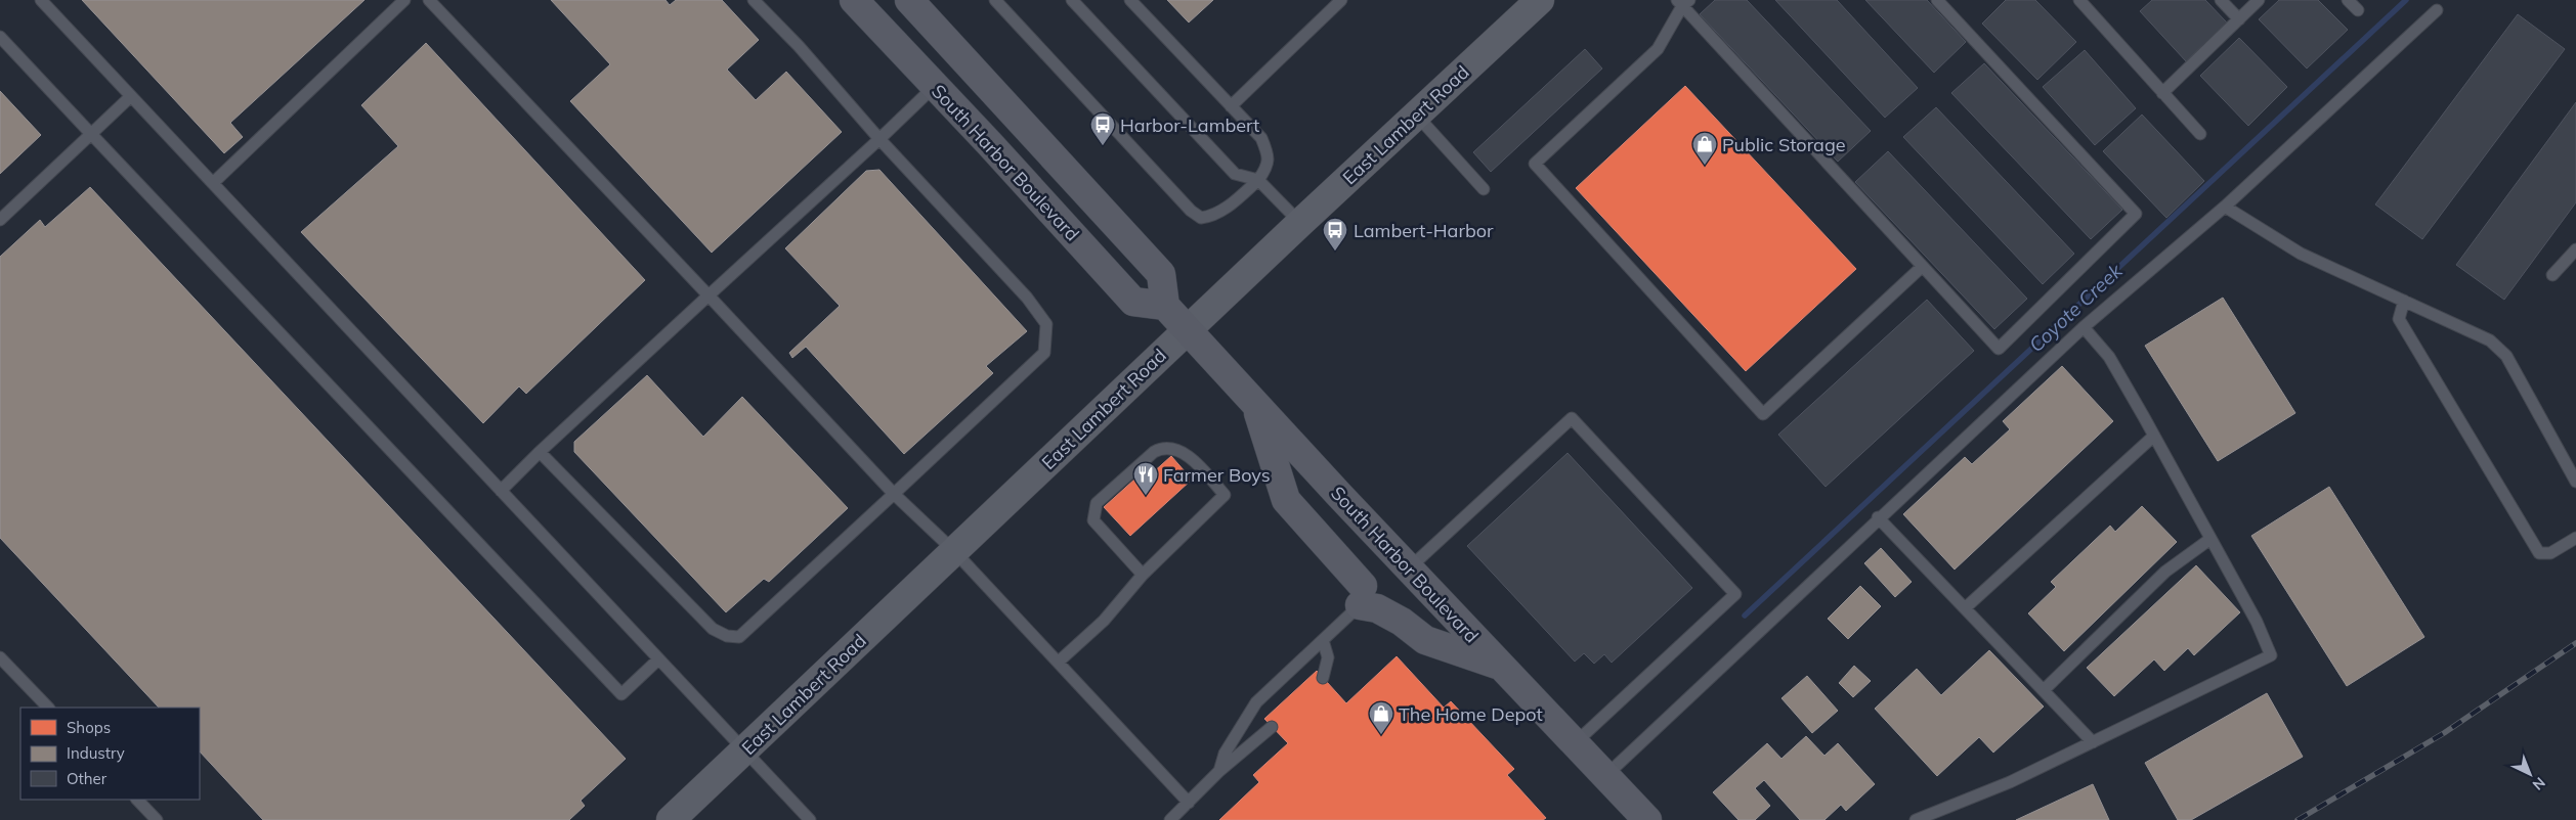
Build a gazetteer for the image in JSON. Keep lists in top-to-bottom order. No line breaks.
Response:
{"streets":{"main road":["East Lambert Road","South Harbor Boulevard"]},"crossings":[["East Lambert Road","South Harbor Boulevard"]],"water":["Coyote Creek"],"places":{"bus stop":["Harbor-Lambert","Lambert-Harbor"],"shop":["Public Storage","The Home Depot"],"restaurant":["Farmer Boys"]},"legend":["Shops","Industry","Other"],"north":"bottom right"}
